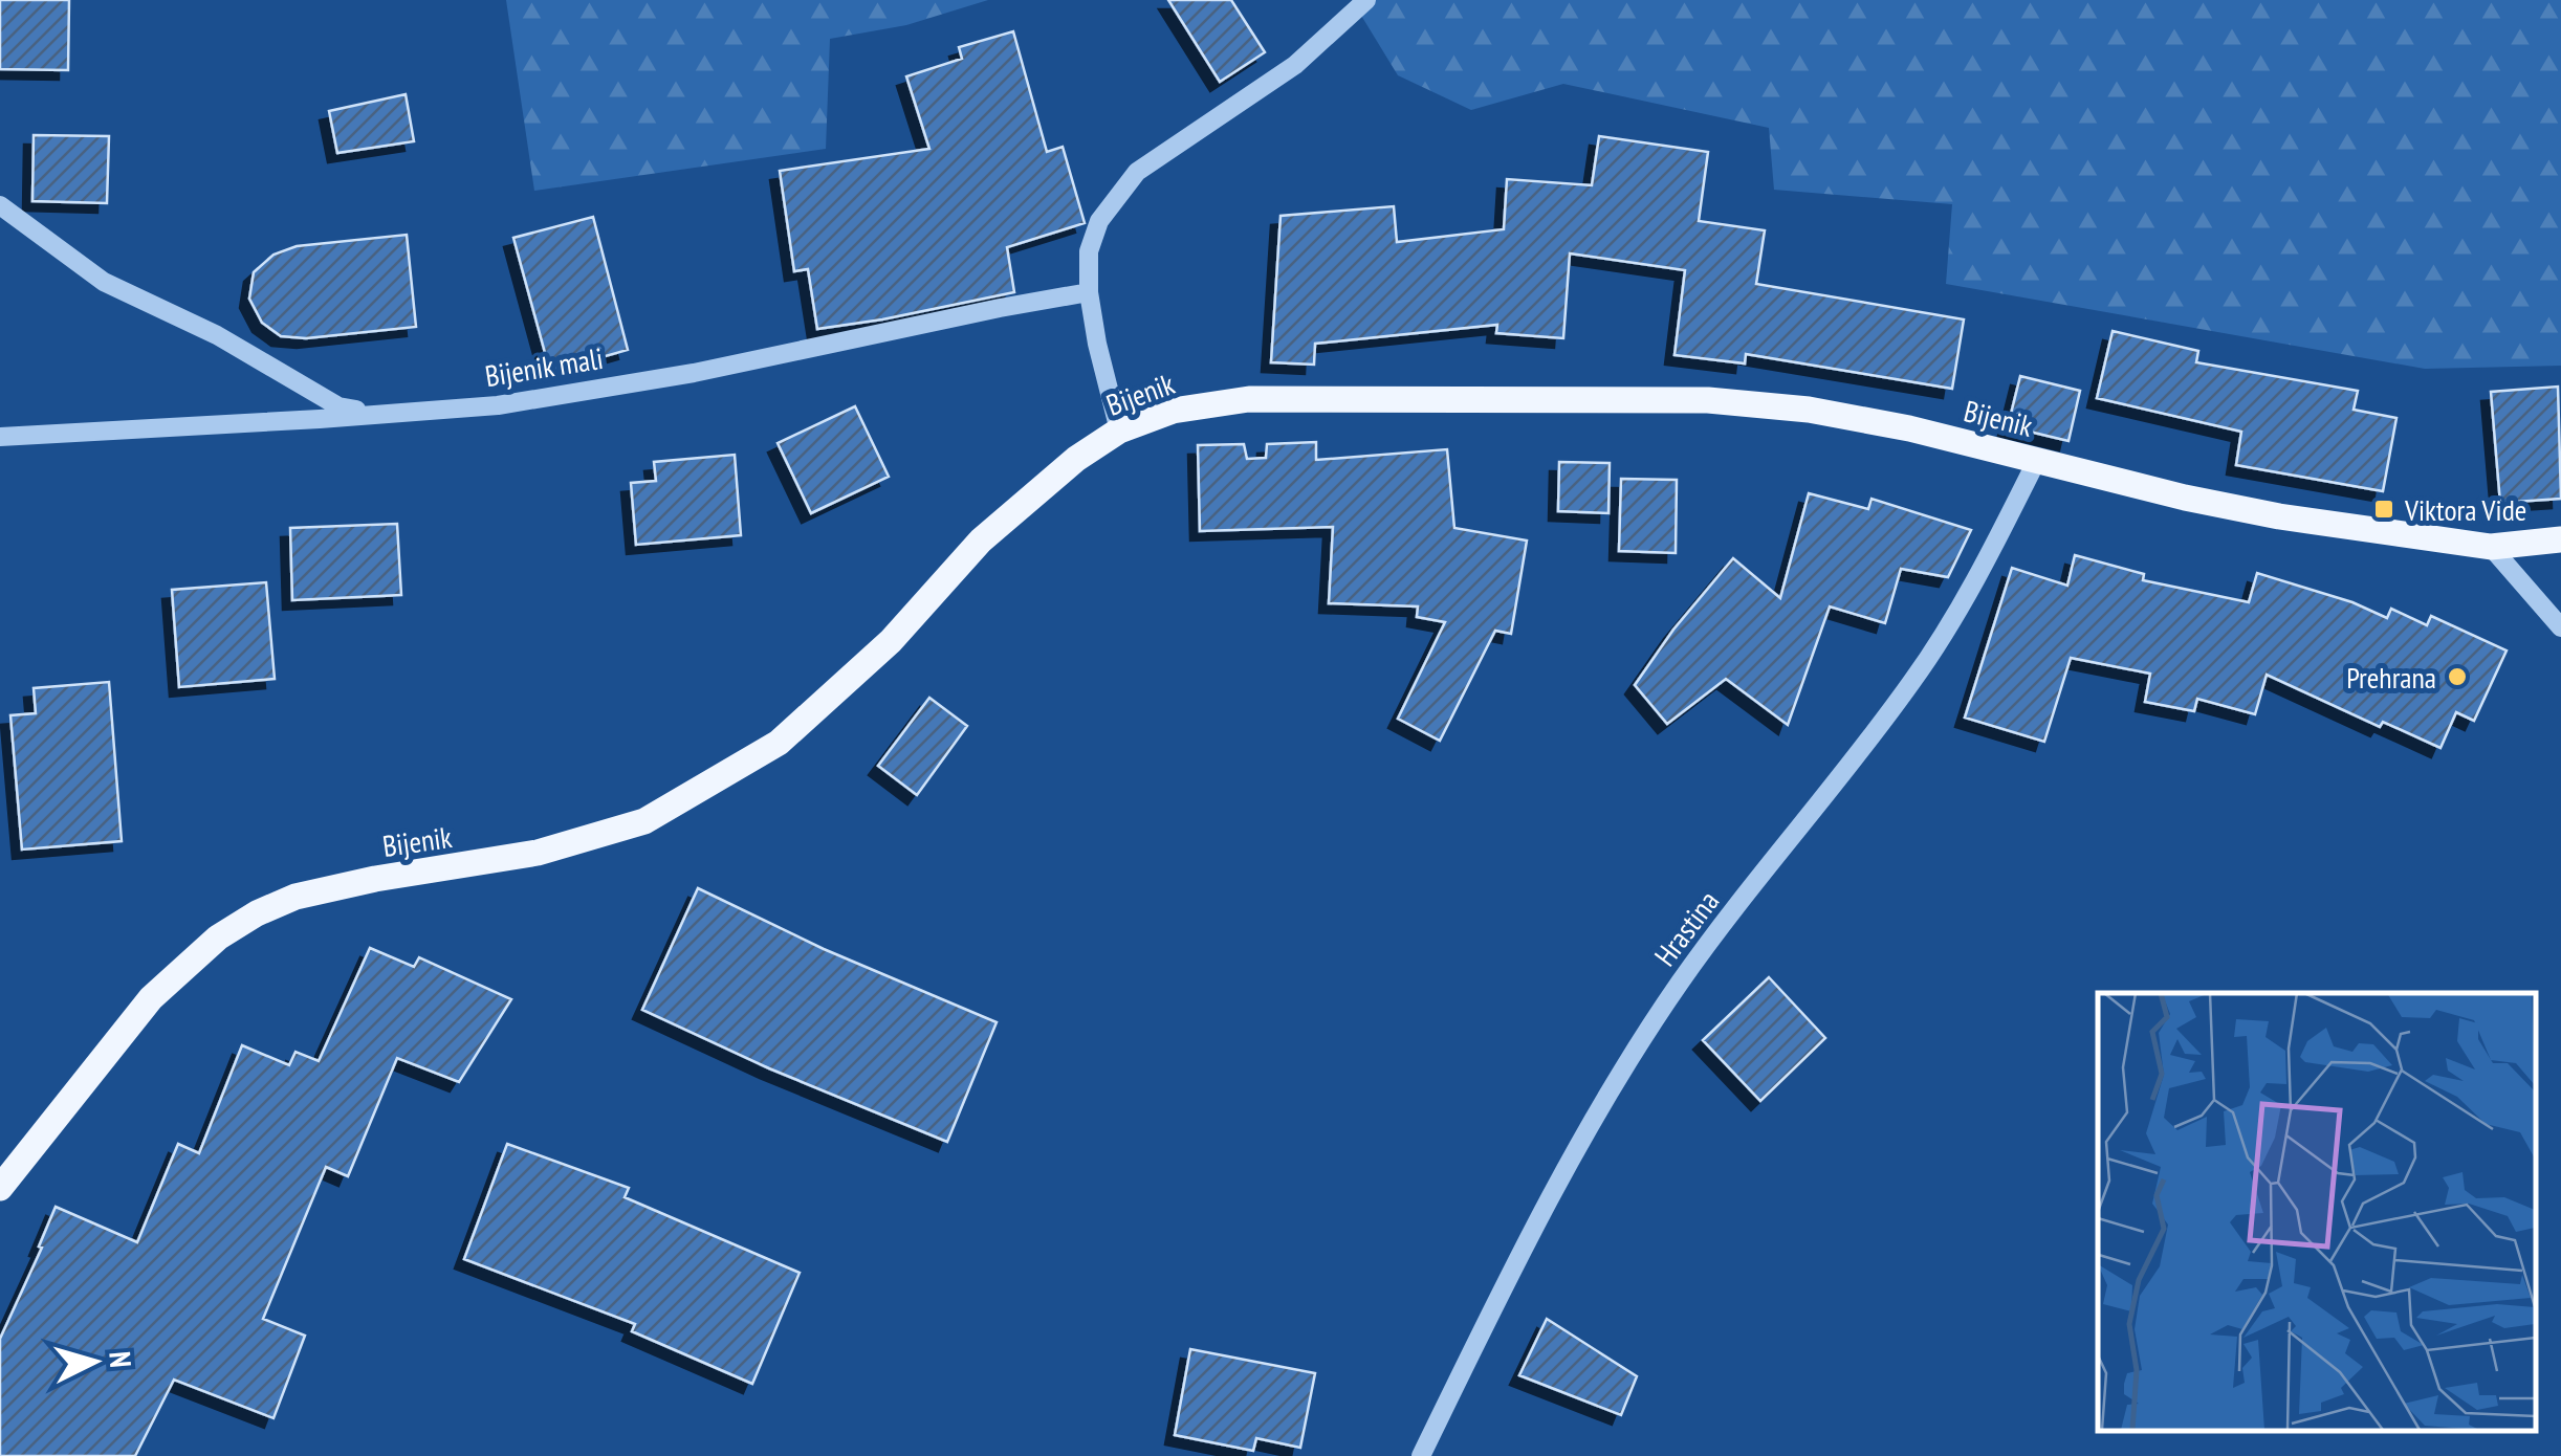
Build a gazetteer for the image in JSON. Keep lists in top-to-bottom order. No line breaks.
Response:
{"streets":{"main road":["Bijenik"],"street":["Bijenik mali","Hrastina"]},"crossings":[["Bijenik","Hrastina"]],"places":{"transit":["Viktora Vide"],"other":["Prehrana"]},"north":"right"}
